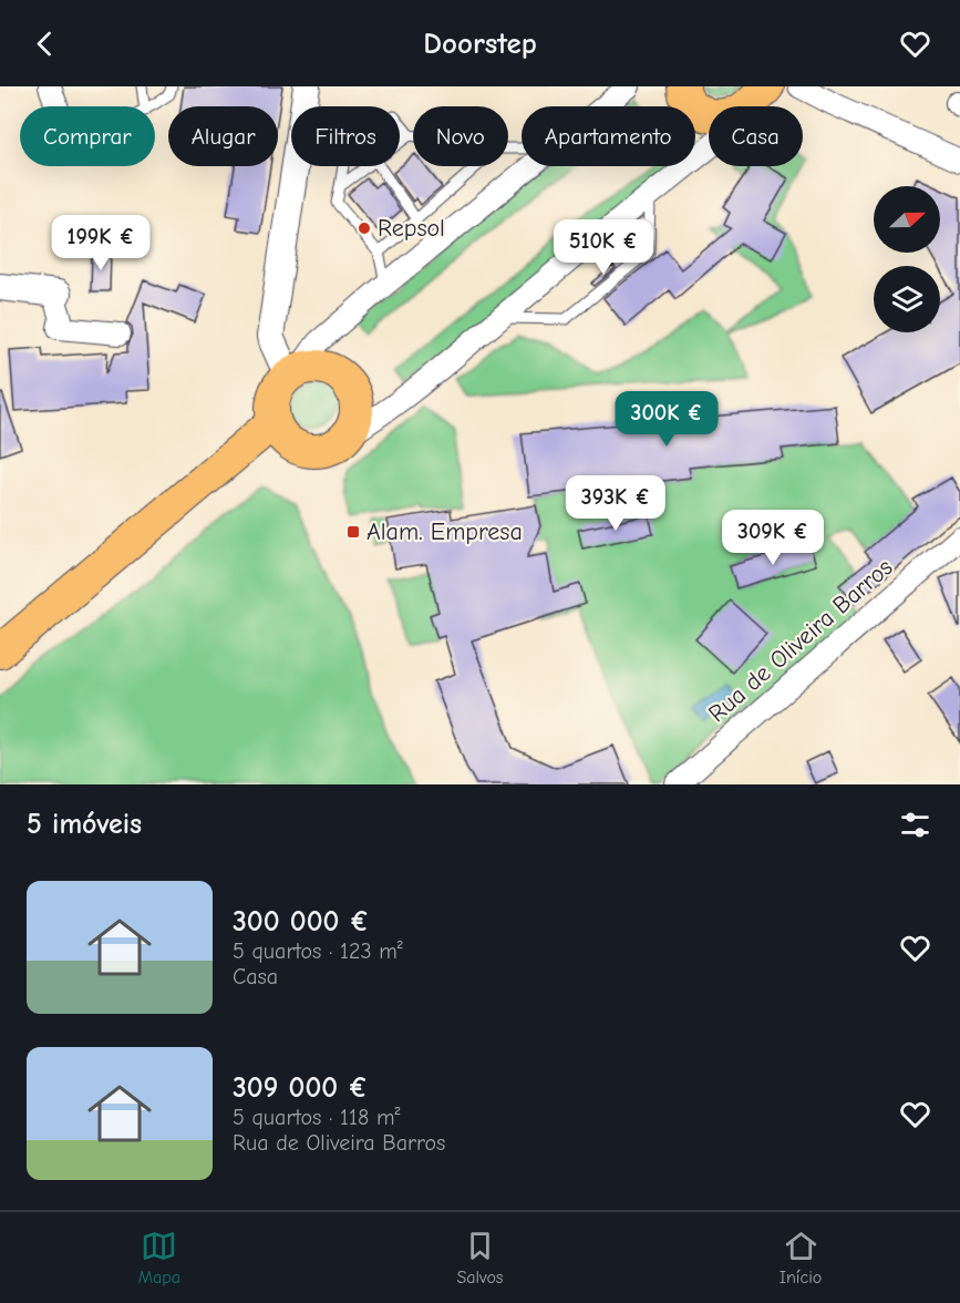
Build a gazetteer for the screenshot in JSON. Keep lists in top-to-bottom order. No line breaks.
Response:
{"streets":{"street":["Rua de Oliveira Barros"]},"places":{"other":["Repsol"],"transit":["Alam. Empresa"]},"north":"right","page":{"header":"Doorstep","chip":["Comprar","Alugar","Filtros","Novo","Apartamento","Casa"],"price":["199K €","510K €","300K €","393K €","309K €"],"heading":"5 imóveis","list":[{"name":"300 000 €","note":"5 quartos · 123 m² · Casa"},{"name":"309 000 €","note":"5 quartos · 118 m² · Rua de Oliveira Barros"}],"tabs":["Mapa","Salvos","Início"]}}
